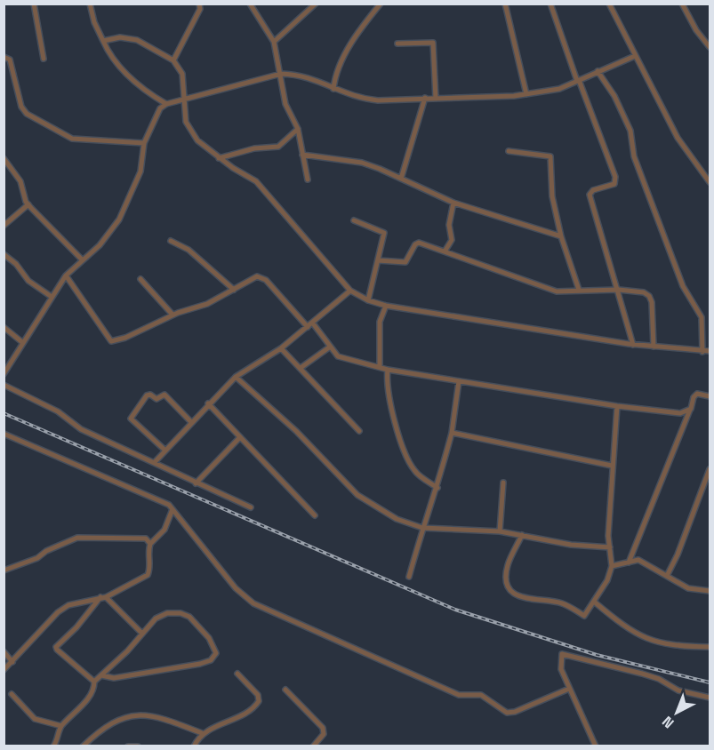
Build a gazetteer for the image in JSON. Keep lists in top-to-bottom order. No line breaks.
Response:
{"north":"bottom left"}
